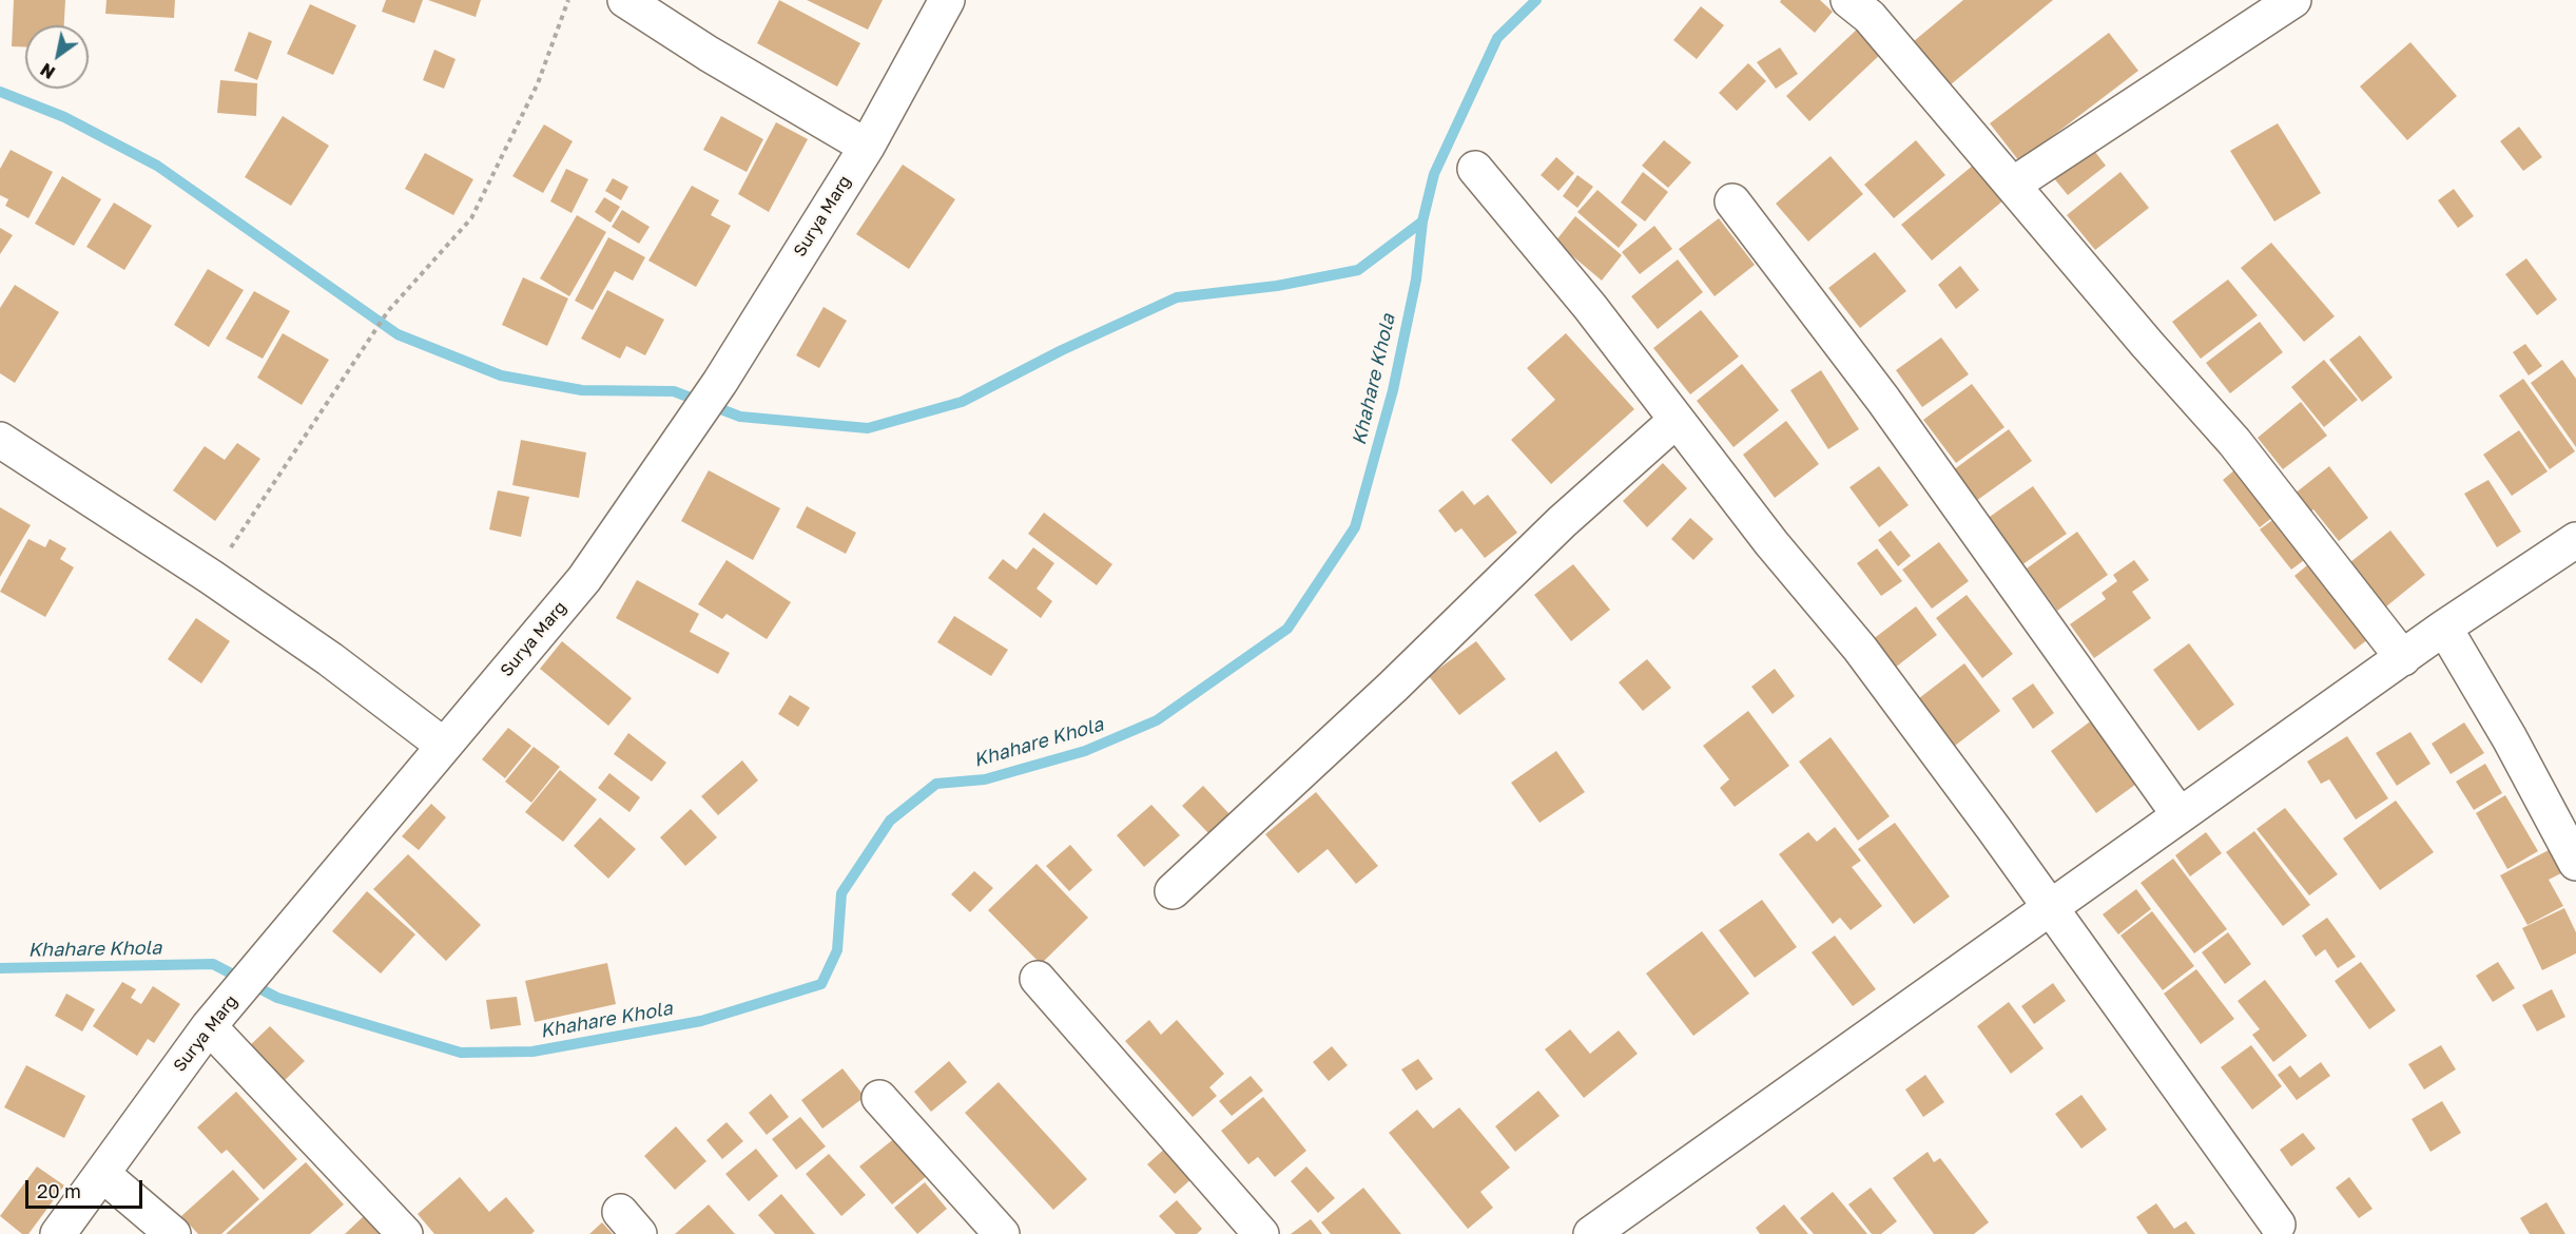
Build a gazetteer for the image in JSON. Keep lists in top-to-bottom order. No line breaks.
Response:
{"streets":{"street":["Surya Marg"]},"water":["Khahare Khola"],"scale_bar":"20 m","north":"bottom left"}
